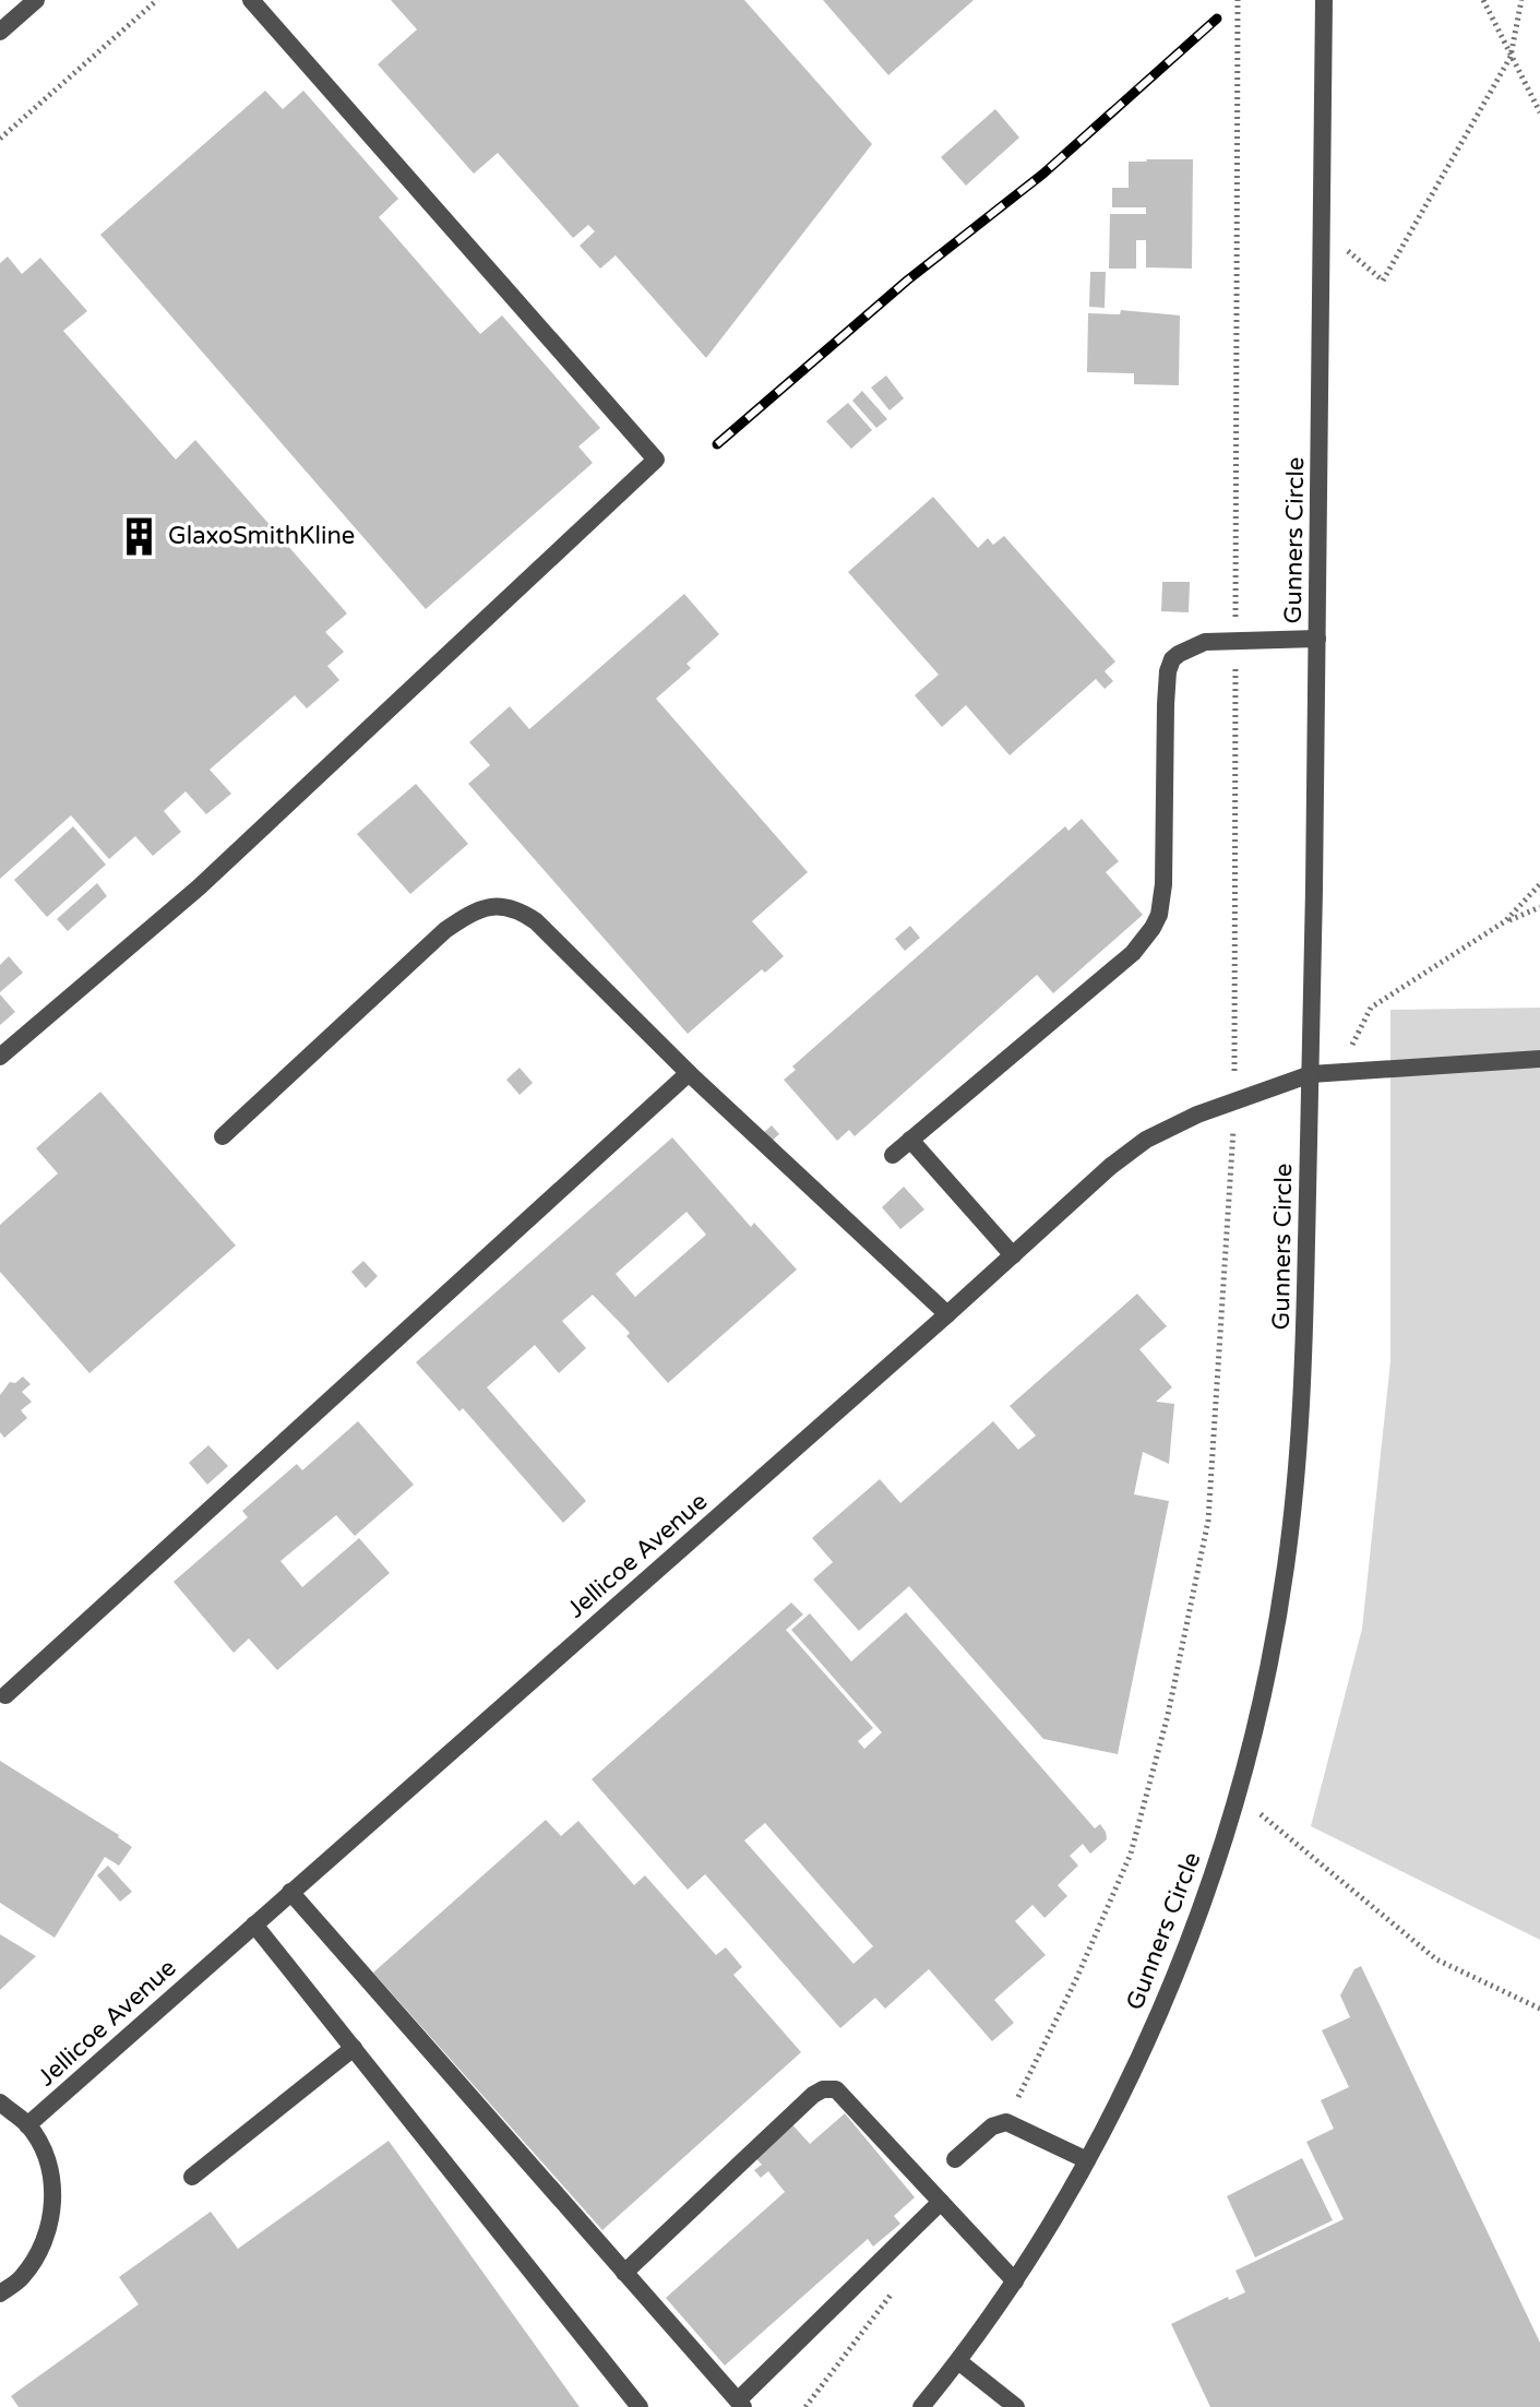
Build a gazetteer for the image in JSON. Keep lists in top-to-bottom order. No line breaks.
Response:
{"streets":{"street":["Gunners Circle","Jellicoe Avenue"]},"crossings":[["Gunners Circle","Jellicoe Avenue"]],"places":{"building":["GlaxoSmithKline"]}}
